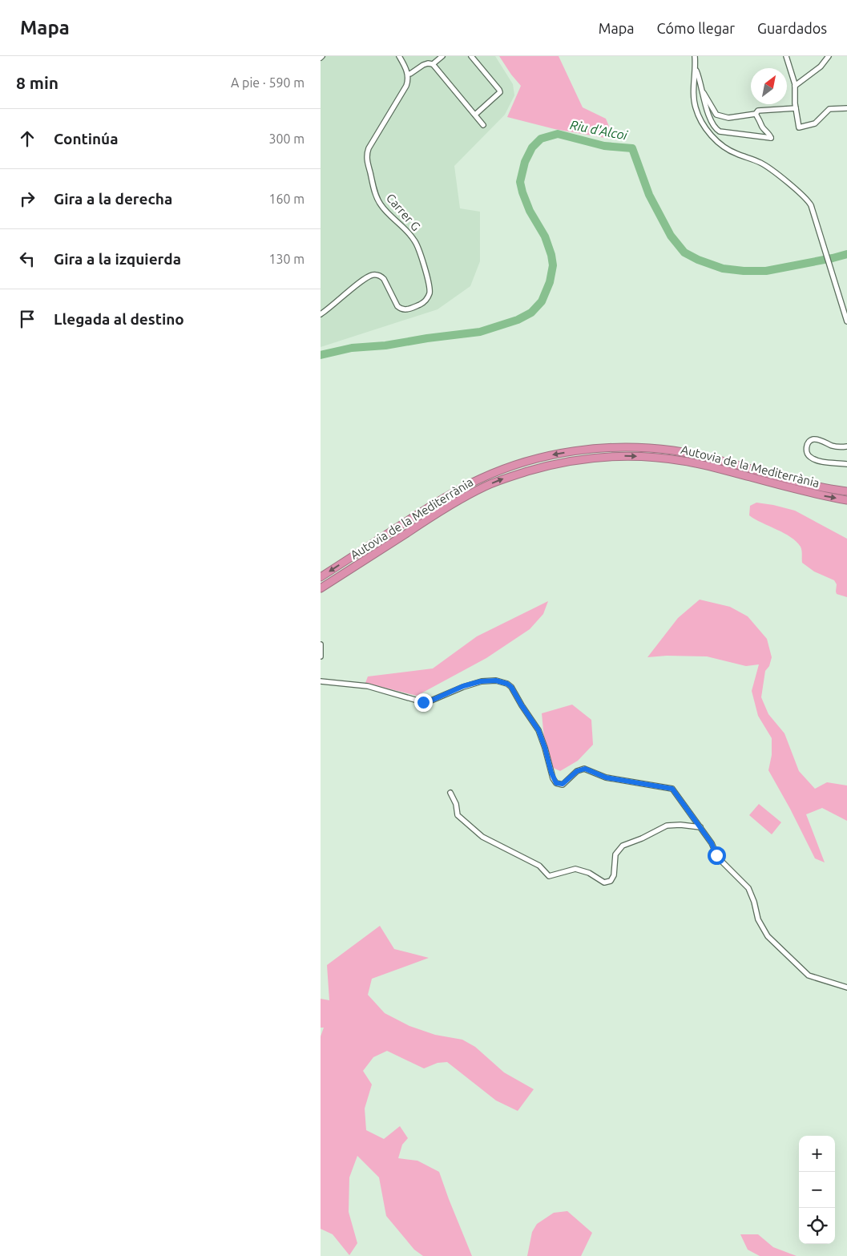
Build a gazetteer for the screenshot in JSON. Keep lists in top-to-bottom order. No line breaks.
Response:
{"streets":{"highway":["Autovia de la Mediterrània"],"street":["Carrer G"]},"water":["Riu d'Alcoi"],"north":"top right","page":{"header":"Mapa","nav":["Mapa","Cómo llegar","Guardados"],"heading":["8 min","A pie · 590 m"],"list":[["Continúa","300 m"],["Gira a la derecha","160 m"],["Gira a la izquierda","130 m"],"Llegada al destino"],"map_buttons":["+","−"]}}
